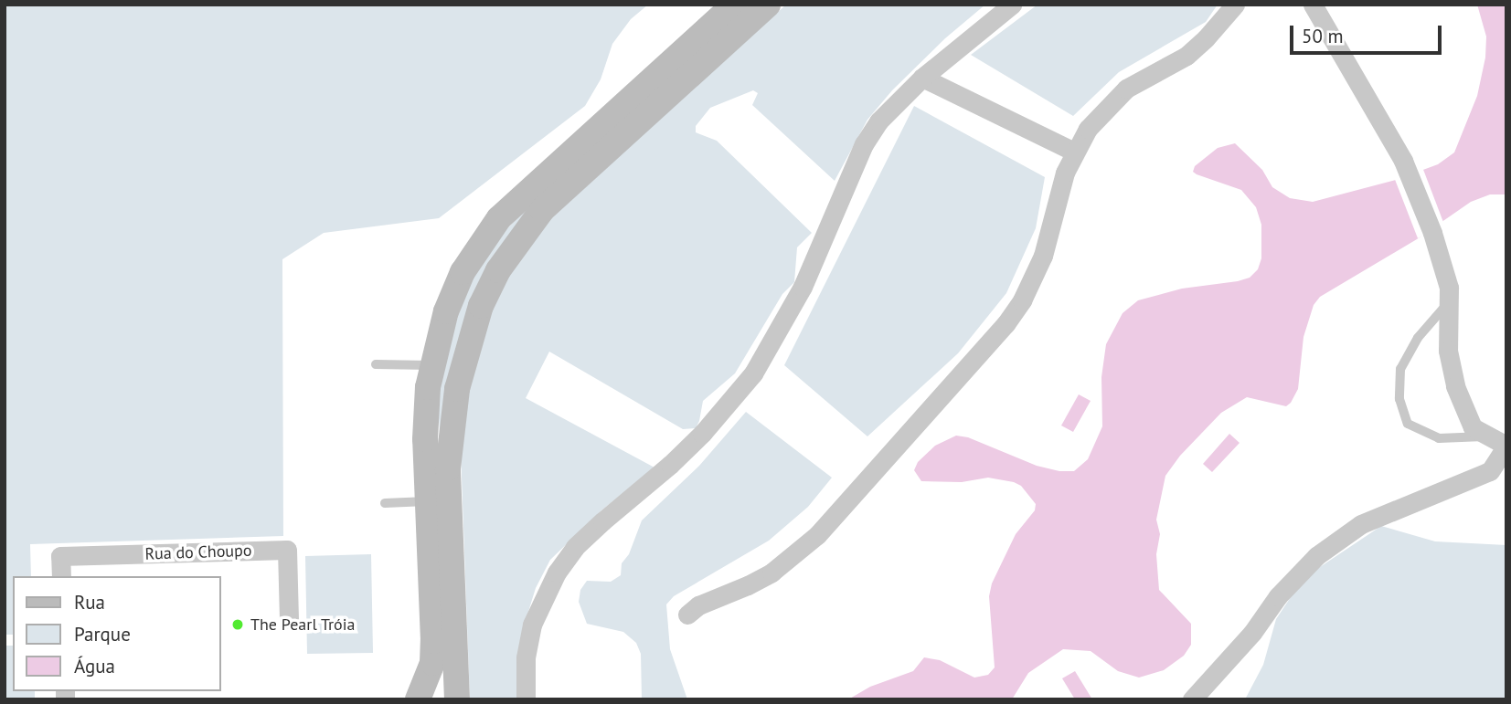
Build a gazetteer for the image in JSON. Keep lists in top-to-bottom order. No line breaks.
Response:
{"streets":{"street":["Rua do Choupo"]},"places":["The Pearl Tróia"],"legend":["Rua","Parque","Água"],"scale_bar":"50 m"}
